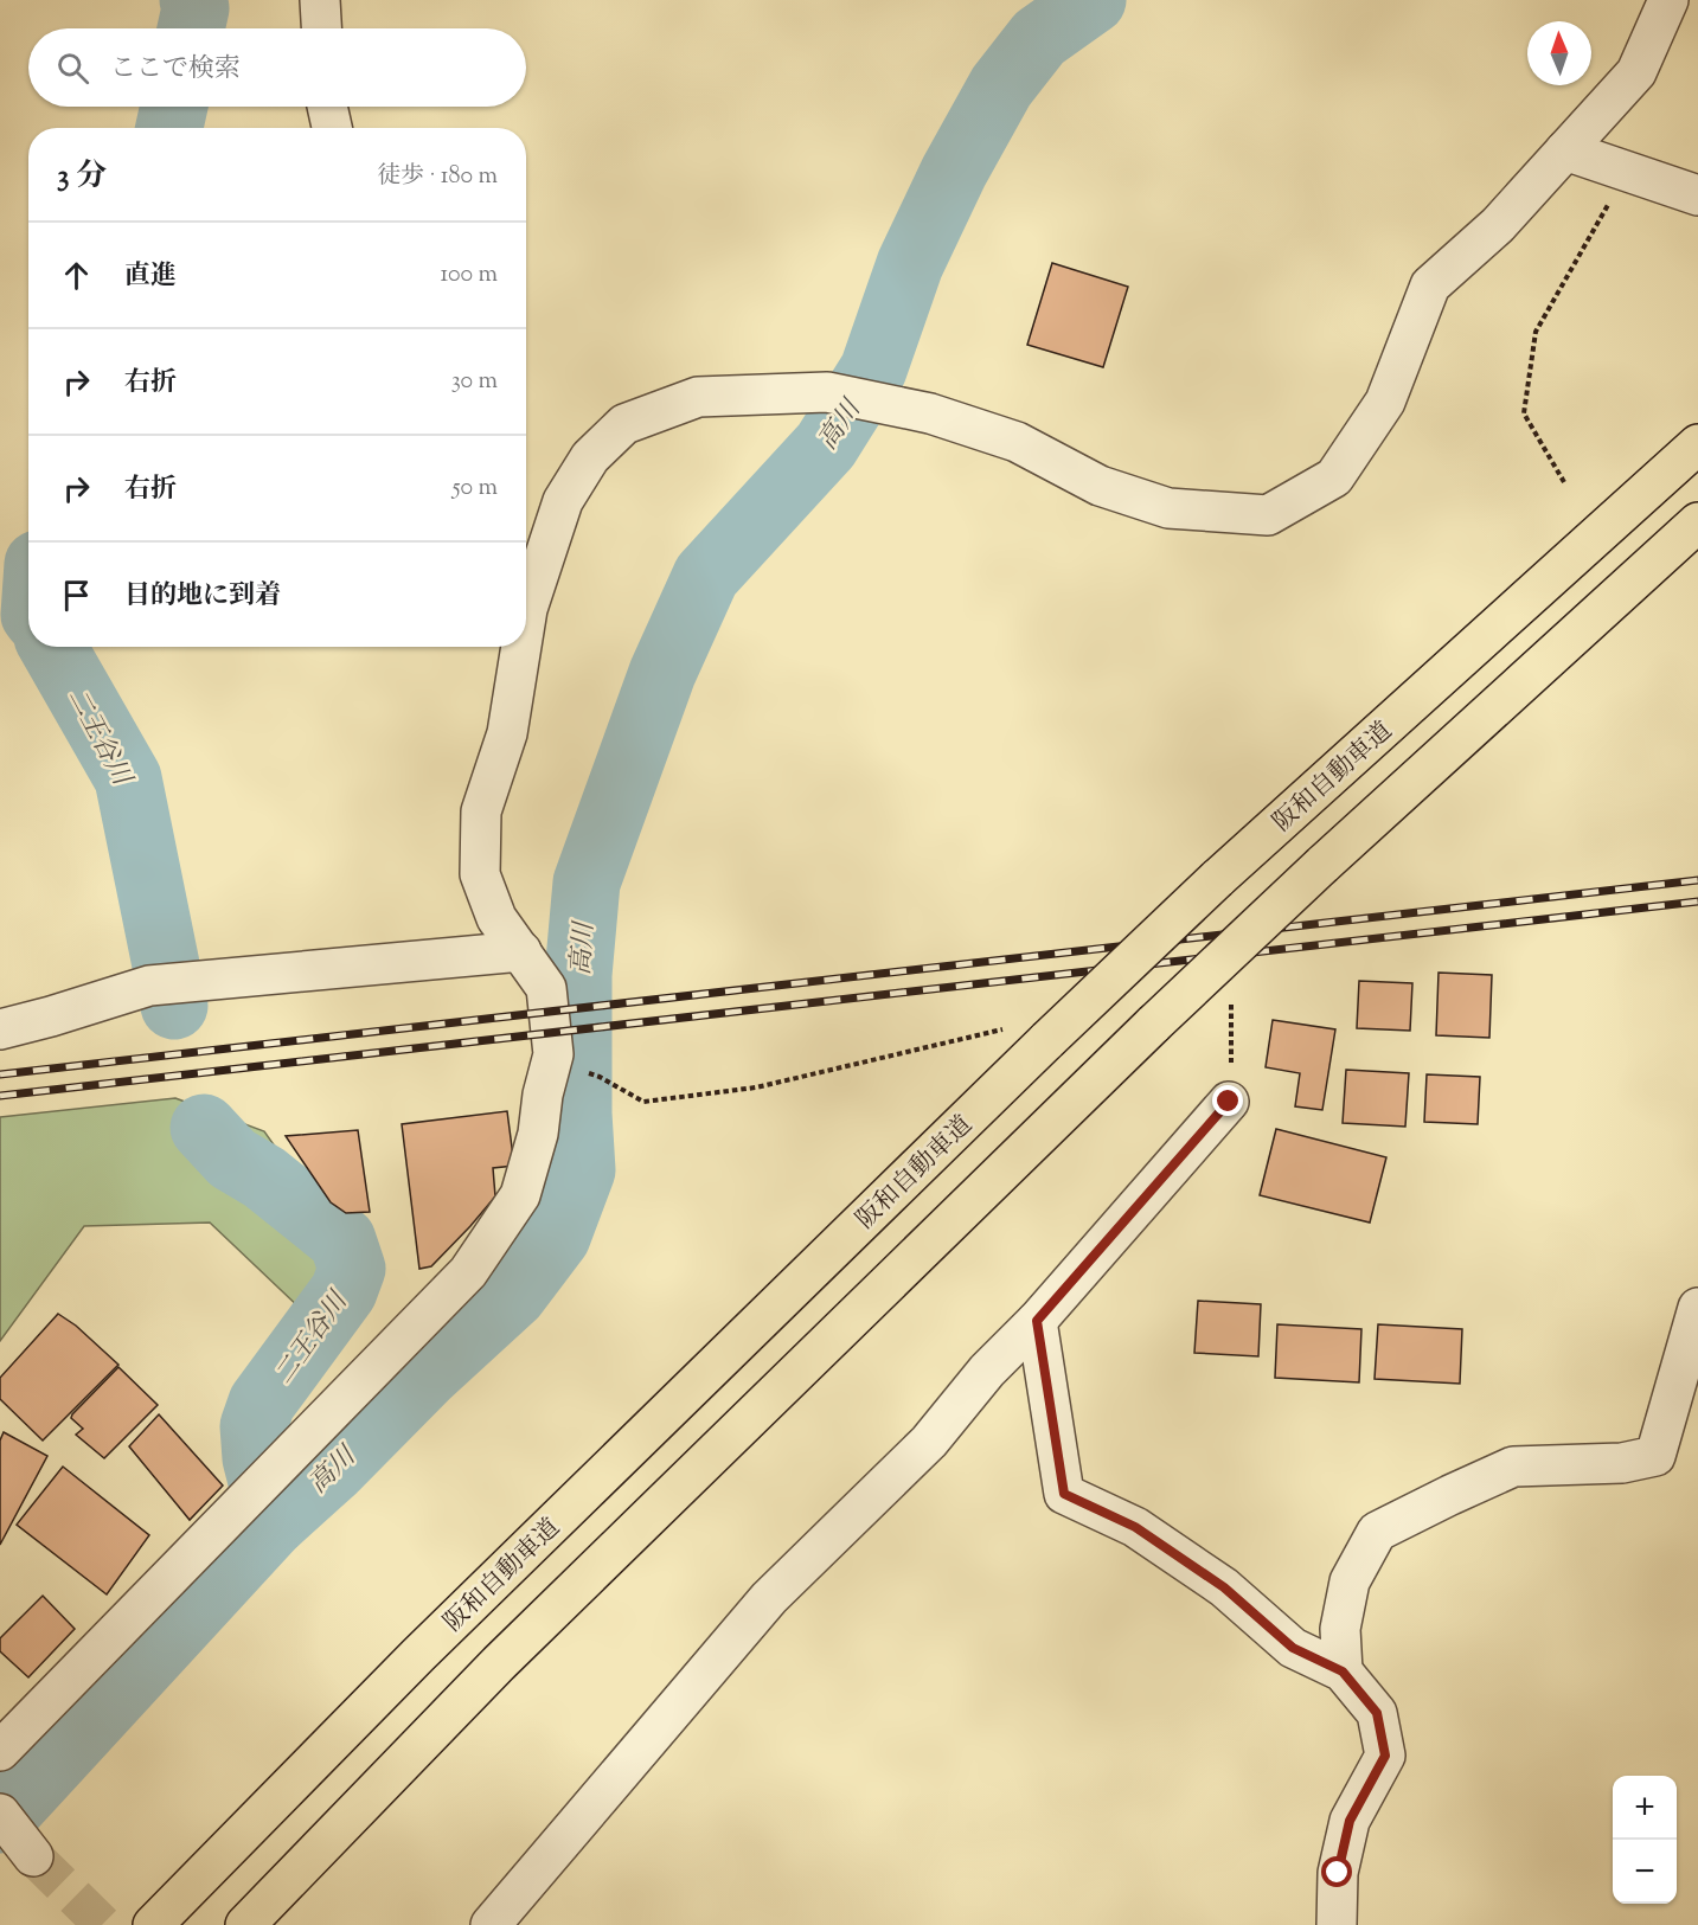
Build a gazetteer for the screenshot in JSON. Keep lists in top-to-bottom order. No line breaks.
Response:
{"streets":{"highway":["阪和自動車道"]},"water":["高川","二王谷川"],"north":"top","page":{"search":"ここで検索","heading":["3 分","徒歩 · 180 m"],"list":[["直進","100 m"],["右折","30 m"],["右折","50 m"],"目的地に到着"],"map_buttons":["+","−"]}}
